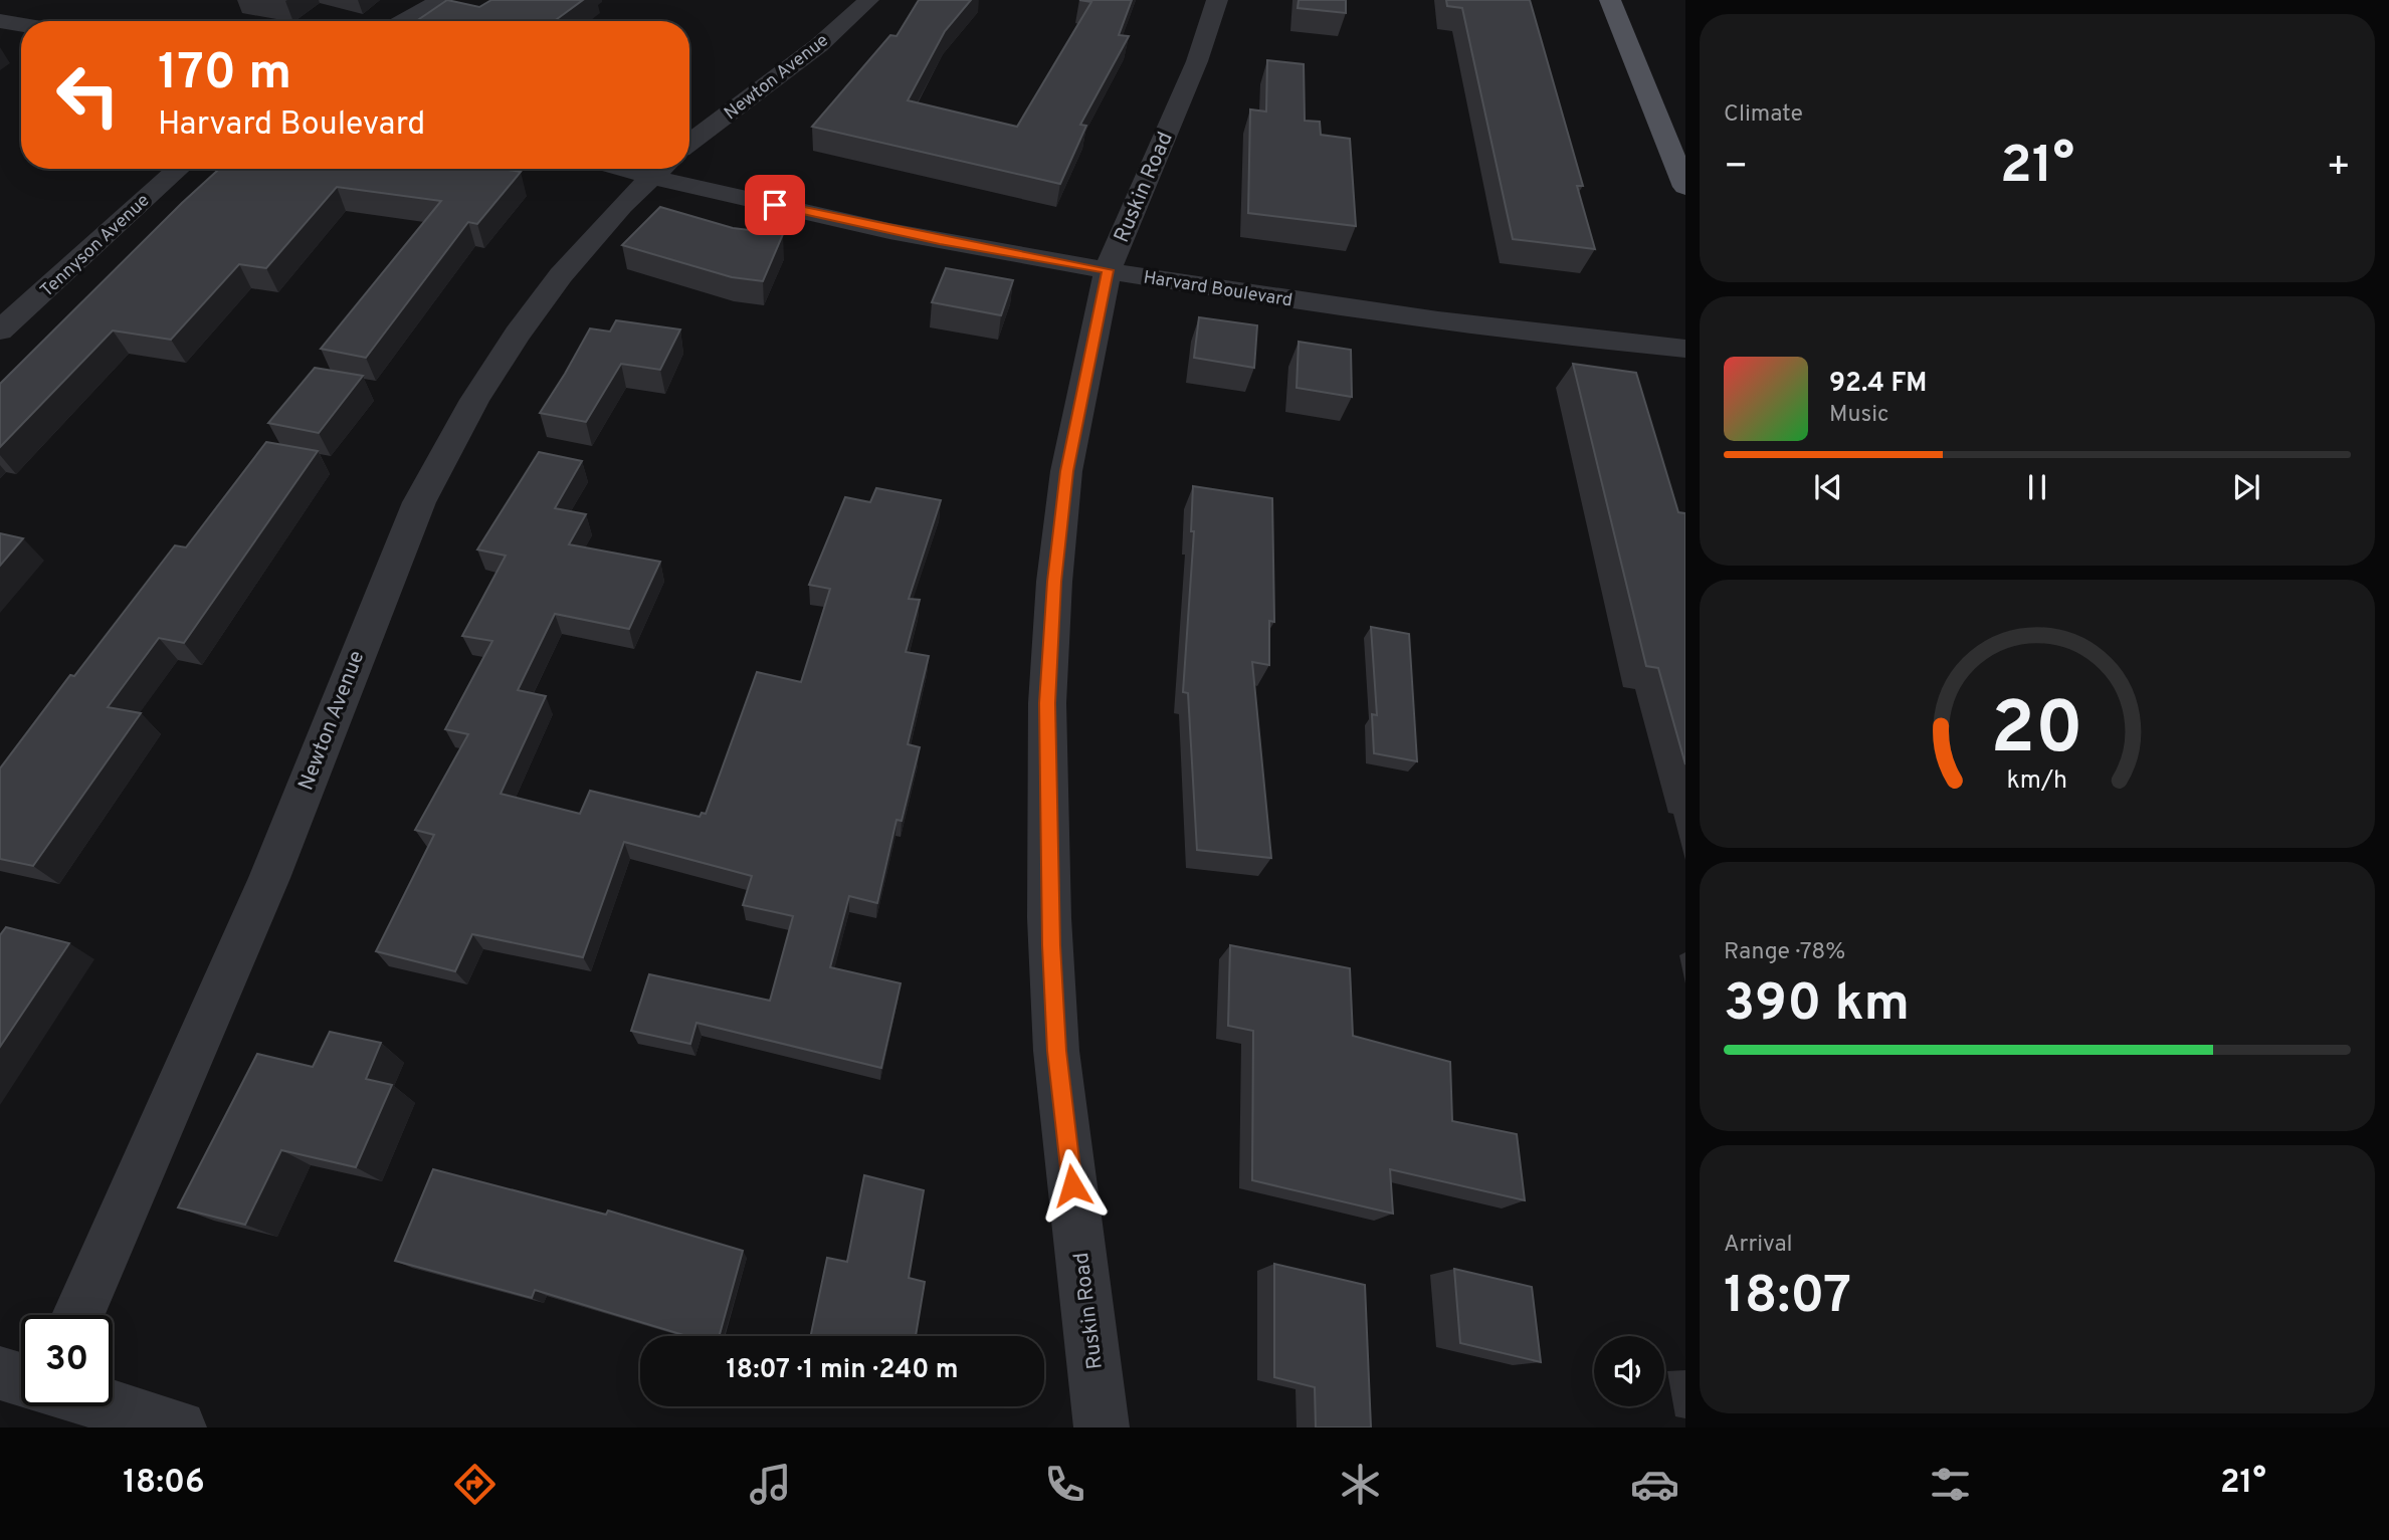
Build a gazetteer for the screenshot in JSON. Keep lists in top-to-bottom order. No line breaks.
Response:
{"streets":{"street":["Newton Avenue","Ruskin Road","Tennyson Avenue","Harvard Boulevard"]},"crossings":[["Ruskin Road","Harvard Boulevard"]],"page":{"tile":["Climate",["Range · 78%","390 km"],["Arrival","18:07"]],"turn":["170 m","Harvard Boulevard"],"heat":["−","21°","+"],"song":["92.4 FM","Music"],"limit":"30","trip":"18:07 · 1 min · 240 m","tabs":["18:06","21°"],"gauge":["20","km/h"]}}
